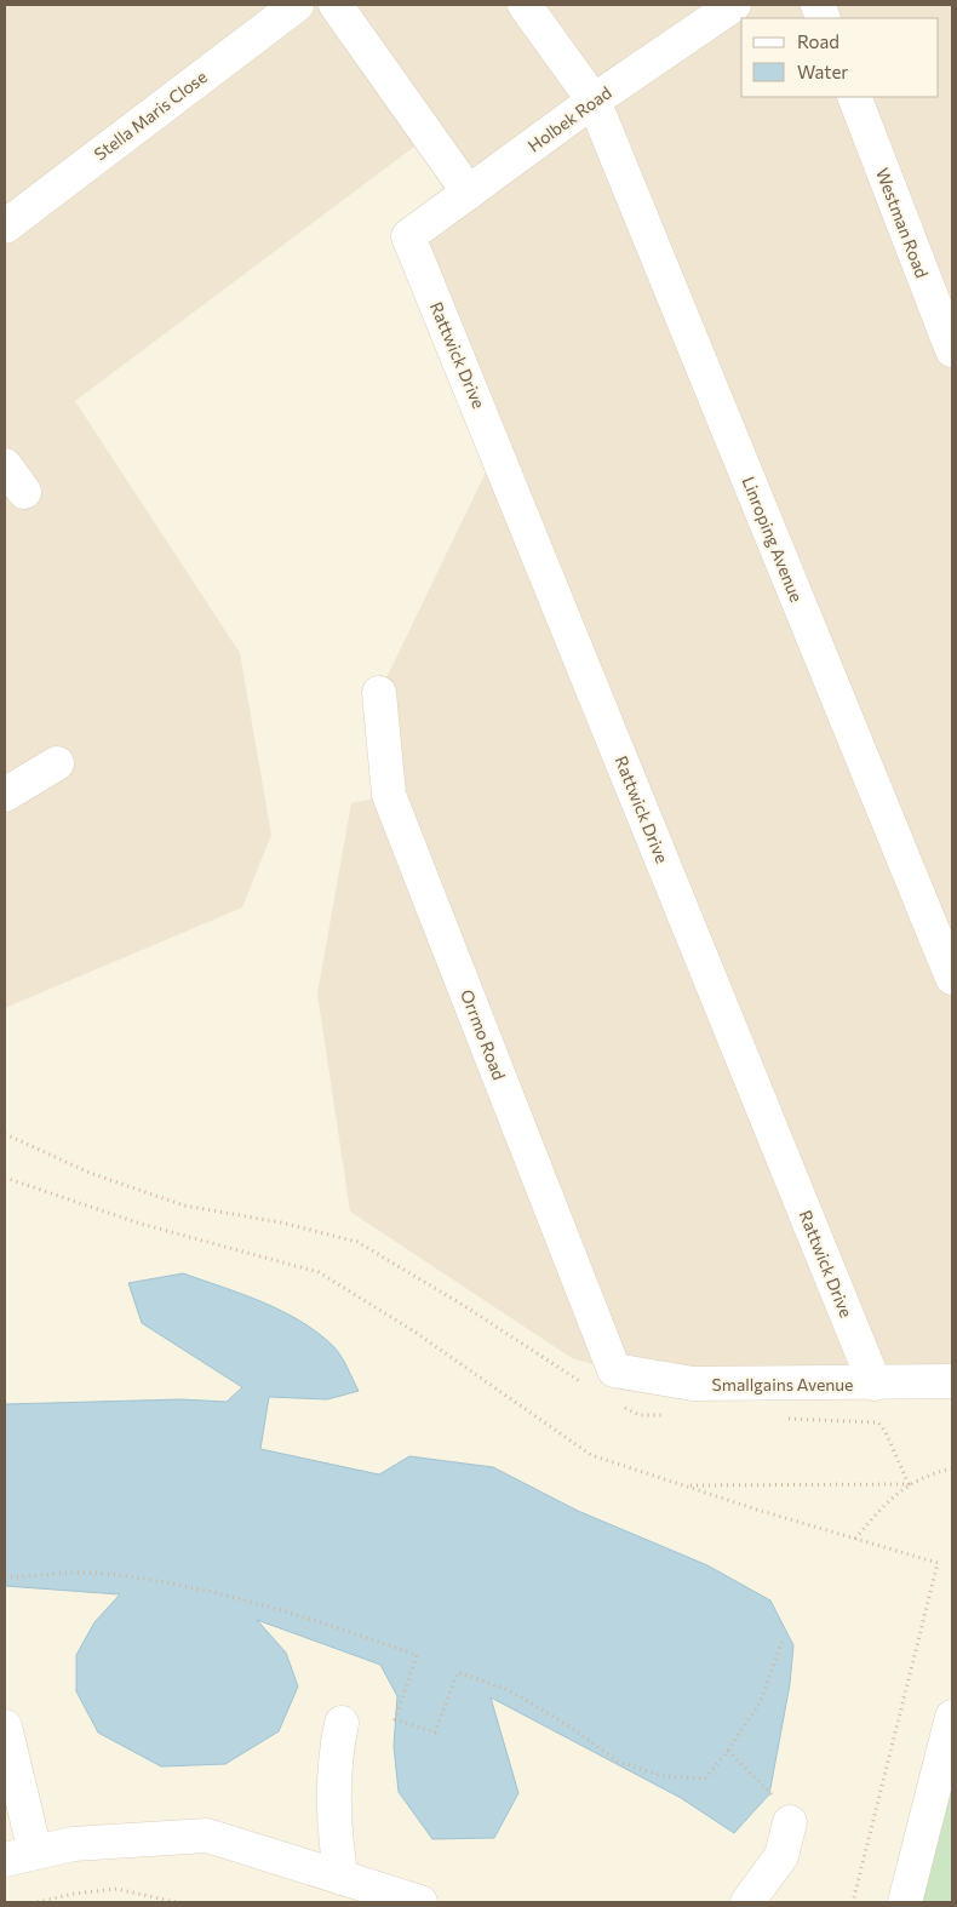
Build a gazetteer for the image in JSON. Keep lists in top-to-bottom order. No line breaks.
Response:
{"streets":{"street":["Stella Maris Close","Holbek Road","Westman Road","Rattwick Drive","Linroping Avenue","Orrmo Road","Smallgains Avenue"]},"crossings":[["Holbek Road","Rattwick Drive"],["Holbek Road","Linroping Avenue"],["Rattwick Drive","Smallgains Avenue"],["Orrmo Road","Smallgains Avenue"]],"legend":["Road","Water"]}
